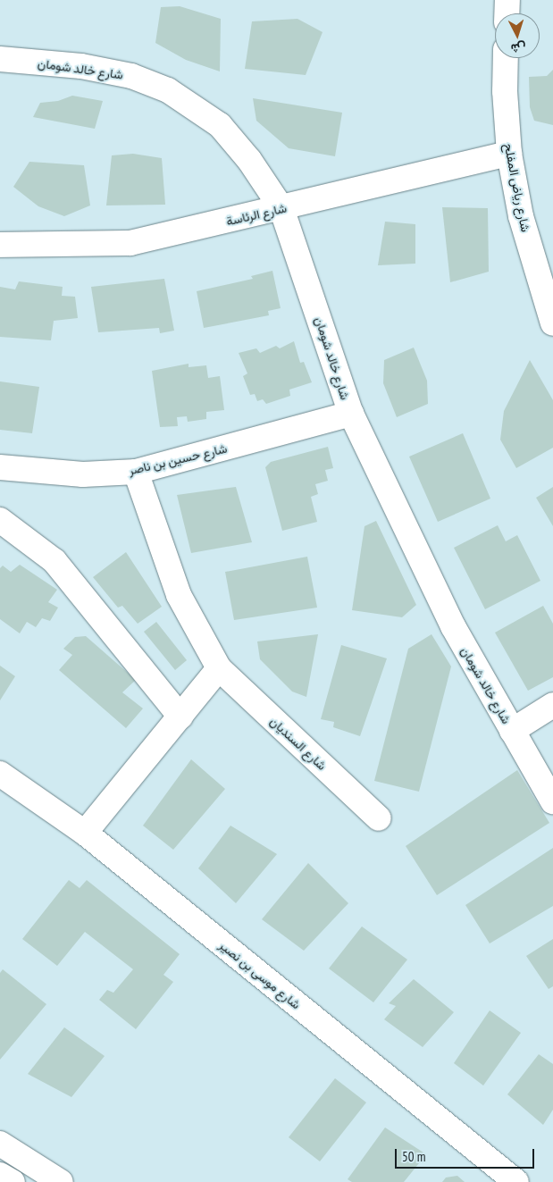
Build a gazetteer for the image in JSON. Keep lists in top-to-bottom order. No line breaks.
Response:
{"streets":{"street":["شارع خالد شومان","شارع رياض المفلح","شارع الرئاسة","شارع حسين بن ناصر","شارع السنديان","شارع موسى بن نصير"]},"crossings":[["شارع خالد شومان","شارع الرئاسة"],["شارع خالد شومان","شارع حسين بن ناصر"],["شارع رياض المفلح","شارع الرئاسة"],["شارع حسين بن ناصر","شارع السنديان"]],"scale_bar":"50 m","north":"bottom"}
